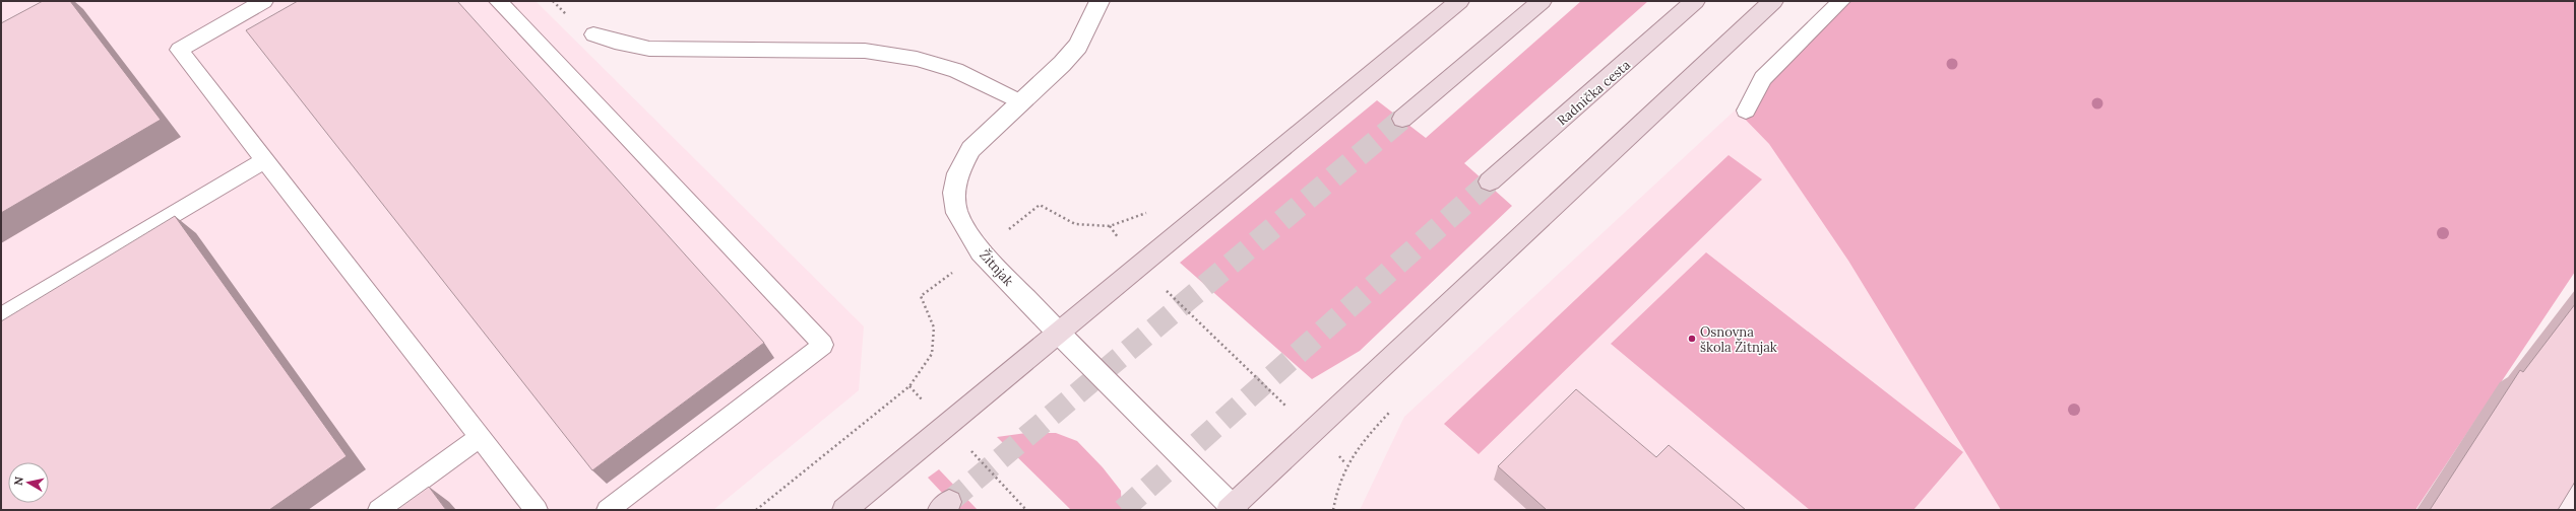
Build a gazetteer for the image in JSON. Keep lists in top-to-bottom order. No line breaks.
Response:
{"streets":{"main road":["Radnička cesta"],"street":["Žitnjak"]},"places":["Osnovna škola Žitnjak"],"north":"left"}
